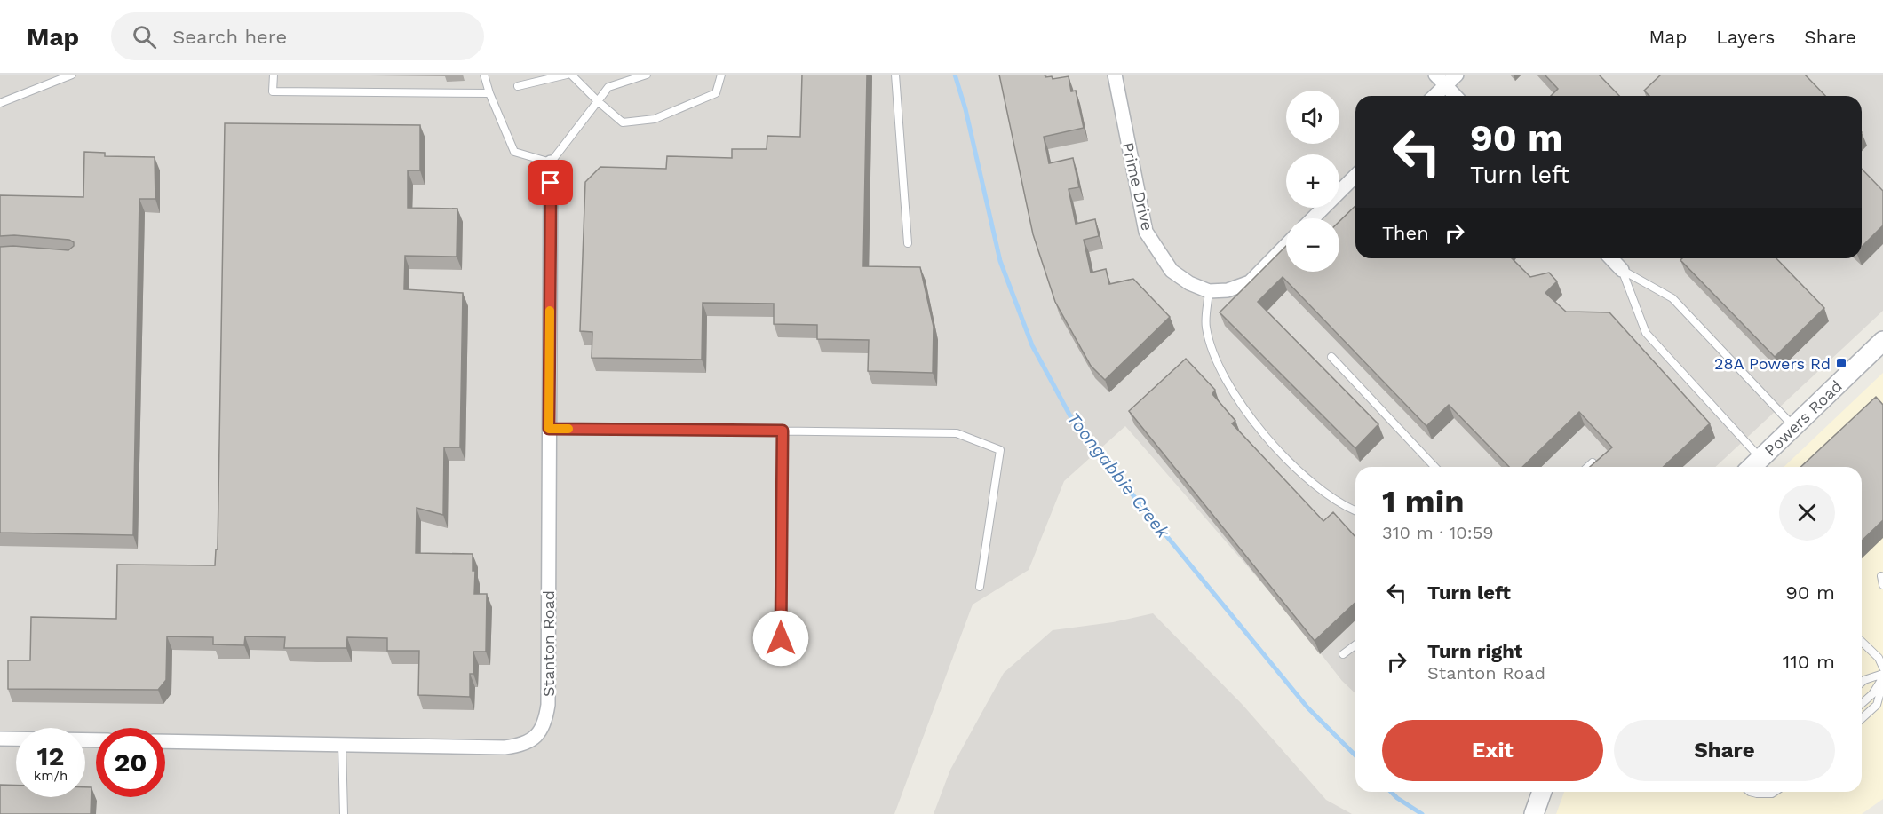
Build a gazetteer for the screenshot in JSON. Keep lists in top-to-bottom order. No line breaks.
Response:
{"streets":{"street":["Prime Drive","Powers Road","Stanton Road"]},"water":["Toongabbie Creek"],"places":{"transit":["28A Powers Rd"]},"page":{"header":"Map","search":"Search here","nav":["Map","Layers","Share"],"map_buttons":["+","−"],"turn":["90 m","Turn left"],"then":"Then","heading":["1 min","310 m · 10:59"],"list":[{"name":"Turn left","value":"90 m"},{"name":"Turn right","note":"Stanton Road","value":"110 m"}],"buttons":["Exit","Share"],"speed":"12 km/h","limit":"20"}}
